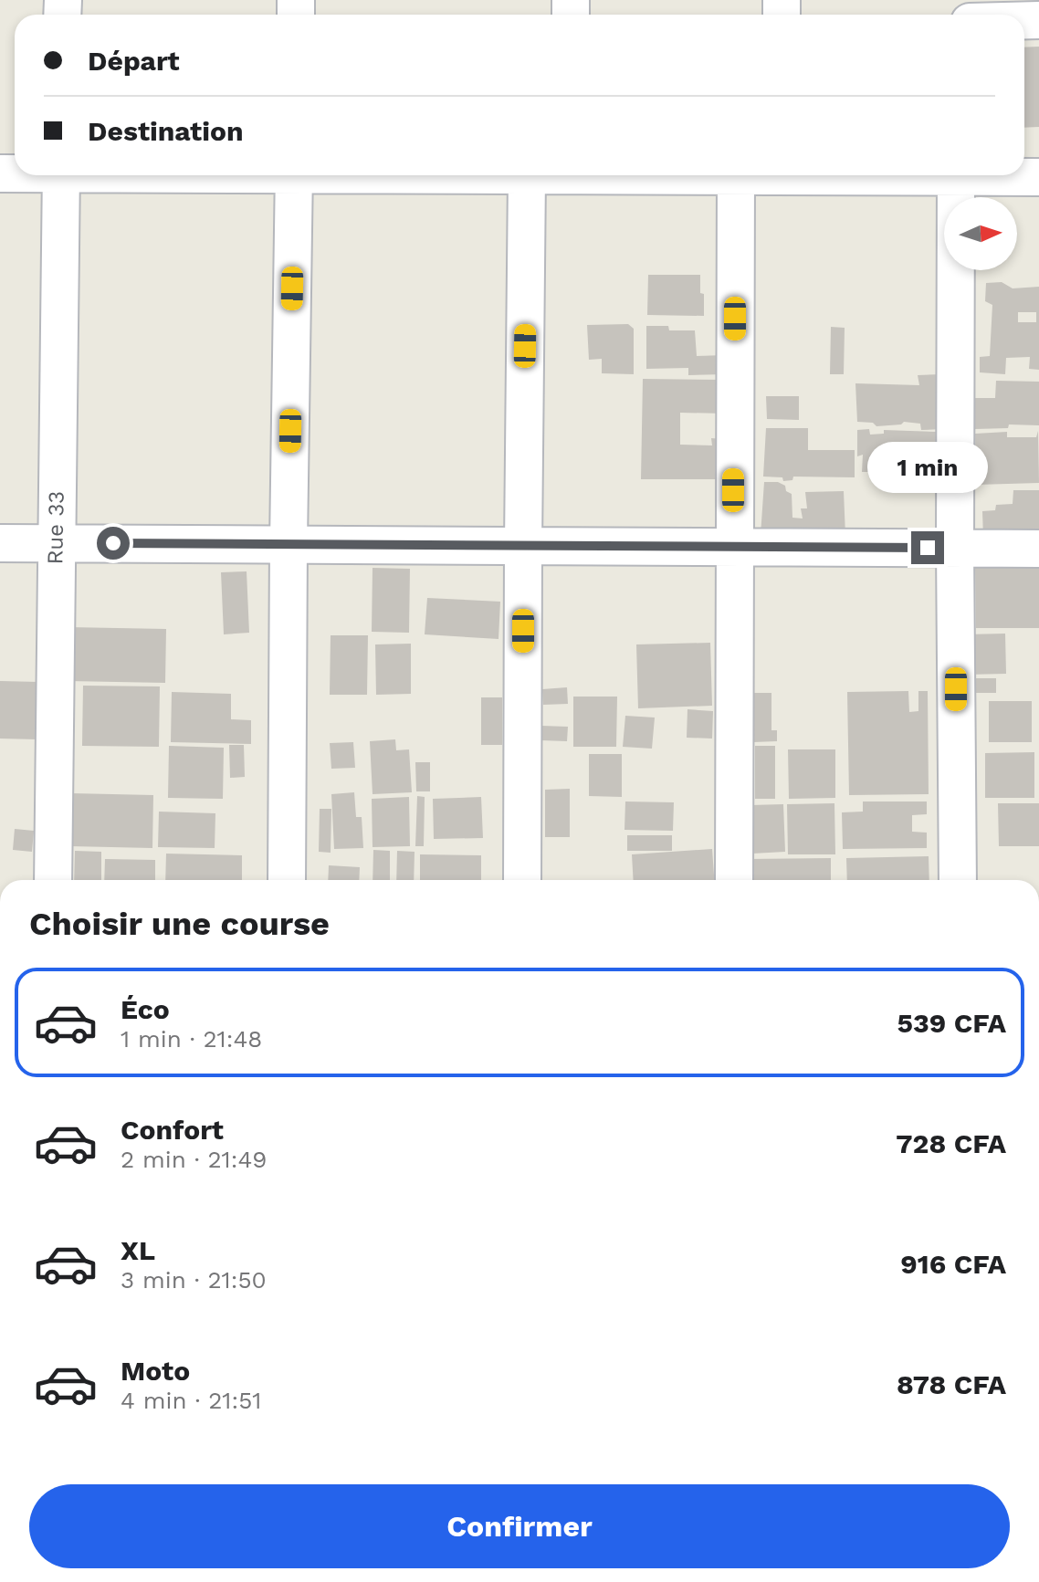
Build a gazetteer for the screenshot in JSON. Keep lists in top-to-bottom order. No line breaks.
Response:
{"streets":{"street":["Rue 33"]},"north":"right","page":{"banner":["Départ","Destination"],"bubble":"1 min","heading":"Choisir une course","list":[{"name":"Éco","note":"1 min · 21:48","value":"539 CFA"},{"name":"Confort","note":"2 min · 21:49","value":"728 CFA"},{"name":"XL","note":"3 min · 21:50","value":"916 CFA"},{"name":"Moto","note":"4 min · 21:51","value":"878 CFA"}],"buttons":"Confirmer"}}
